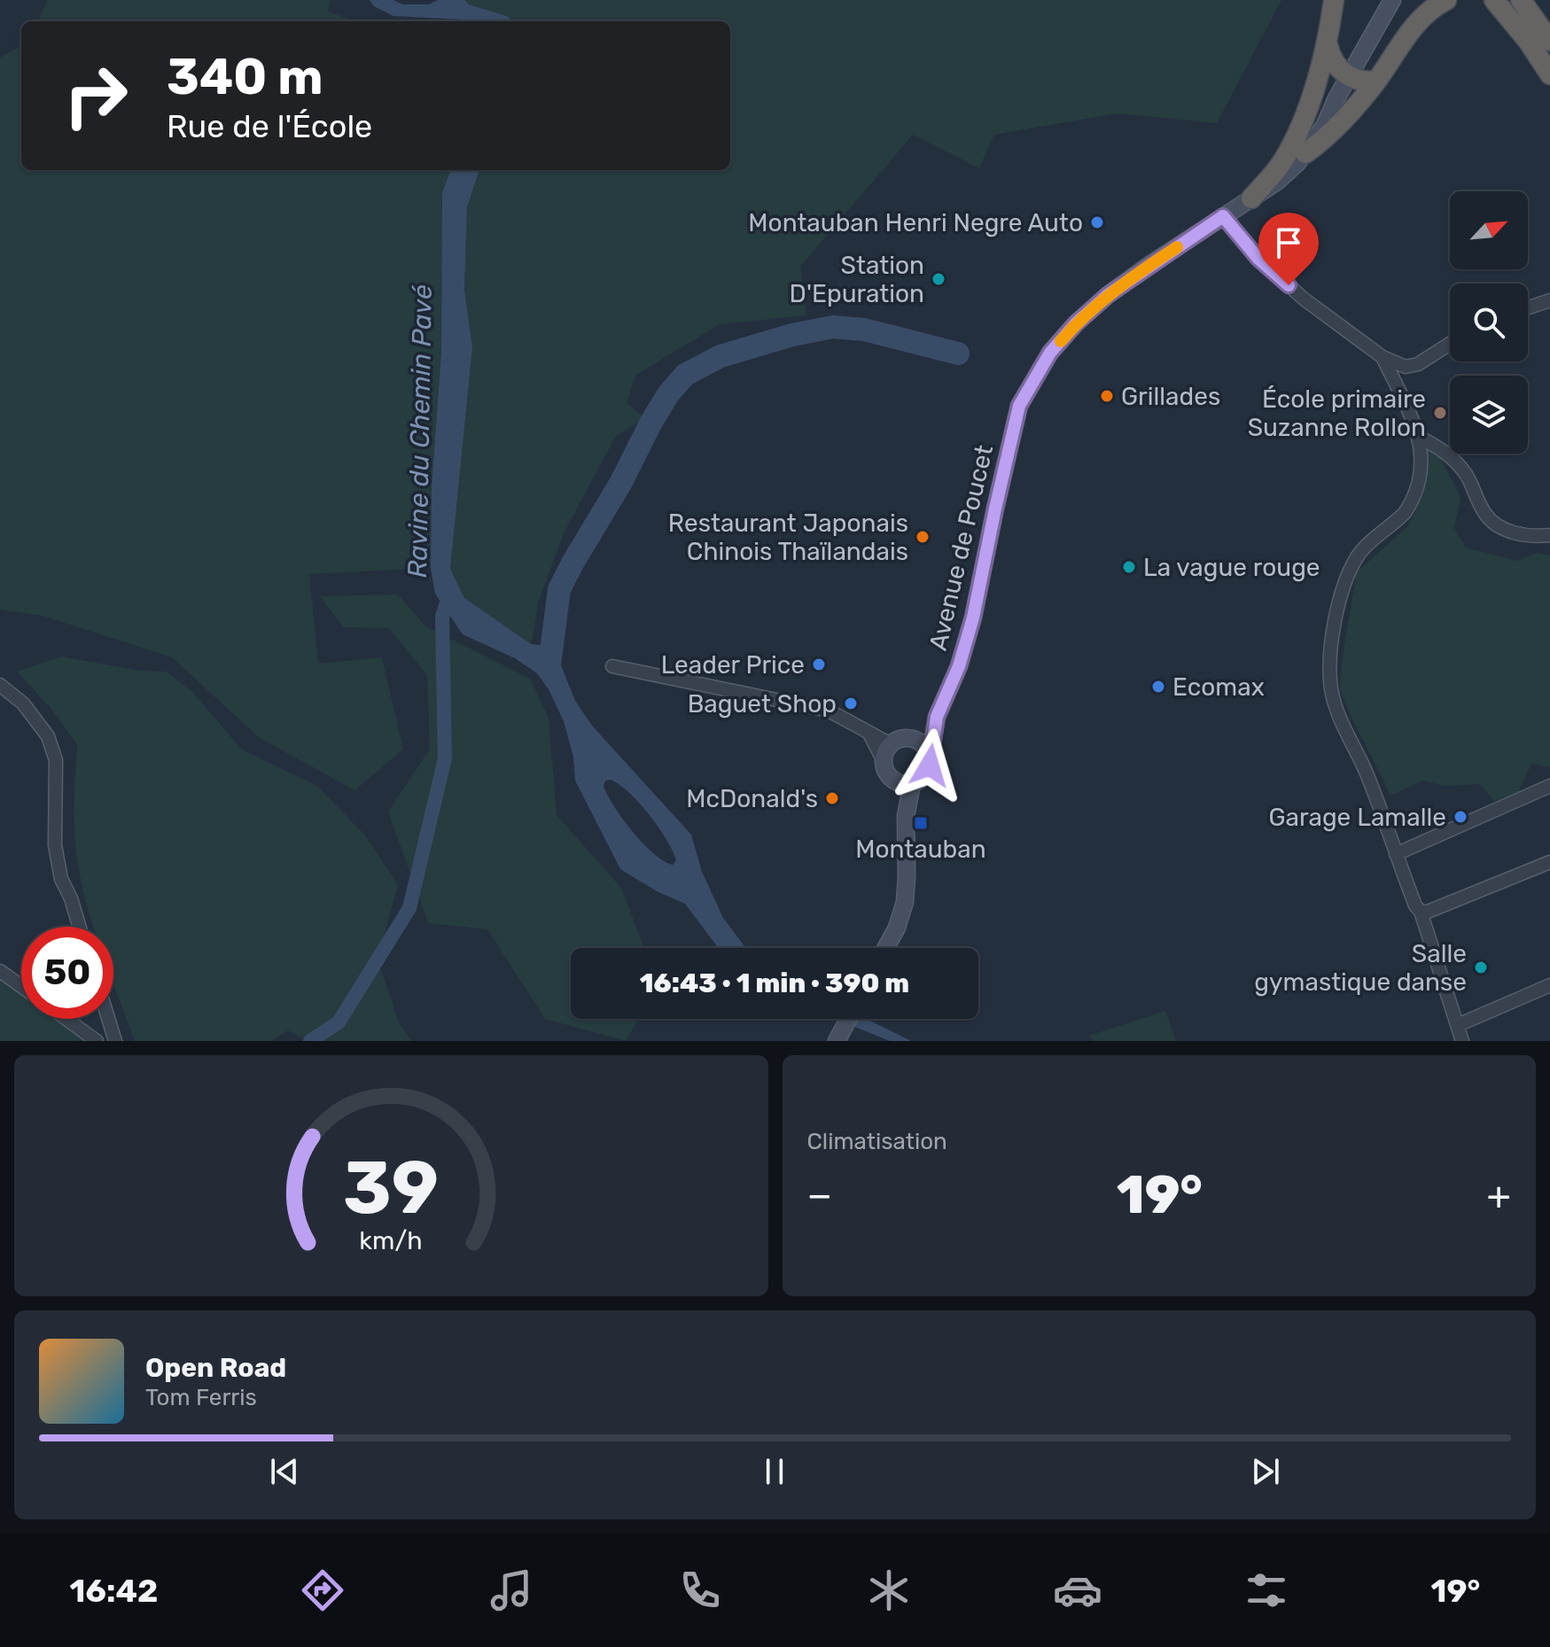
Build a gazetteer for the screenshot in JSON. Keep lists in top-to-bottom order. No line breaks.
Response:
{"streets":{"main road":["Avenue de Poucet"]},"water":["Ravine du Chemin Pavé"],"places":{"other":["Montauban Henri Negre Auto","Station D'Epuration","Grillades","École primaire Suzanne Rollon","Restaurant Japonais Chinois Thaïlandais","La vague rouge","Leader Price","Ecomax","Baguet Shop","McDonald's","Garage Lamalle","Salle gymastique danse"],"transit":["Montauban"]},"north":"top right","page":{"turn":["340 m","Rue de l'École"],"limit":"50","trip":"16:43 · 1 min · 390 m","tile":"Climatisation","heat":["−","19°","+"],"song":["Open Road","Tom Ferris"],"tabs":["16:42","19°"],"gauge":["39","km/h"]}}
